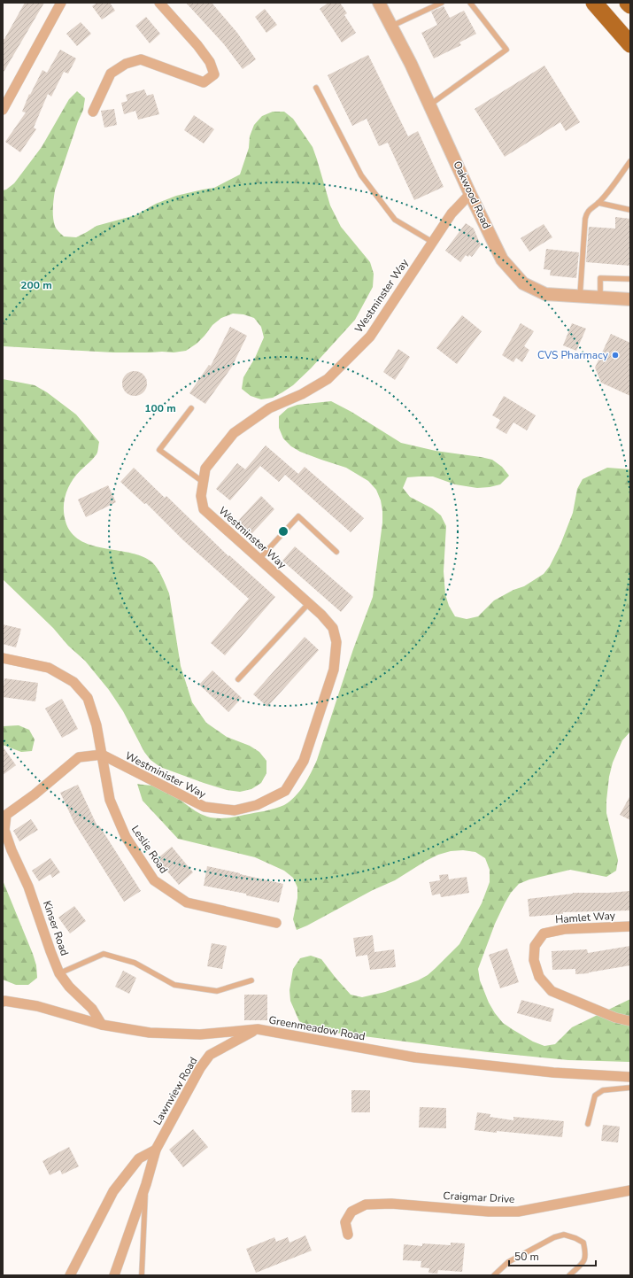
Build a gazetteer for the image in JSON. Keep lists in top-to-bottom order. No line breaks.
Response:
{"streets":{"street":["Oakwood Road","Westminster Way","Westminister Way","Leslie Road","Hamlet Way","Kinser Road","Greenmeadow Road","Lawnview Road","Craigmar Drive"]},"crossings":[["Oakwood Road","Westminster Way"],["Westminster Way","Westminister Way"],["Westminister Way","Leslie Road"],["Westminister Way","Kinser Road"],["Leslie Road","Kinser Road"],["Kinser Road","Greenmeadow Road"],["Greenmeadow Road","Lawnview Road"]],"places":["CVS Pharmacy"],"scale_bar":"50 m","rings":["200 m","100 m"]}
